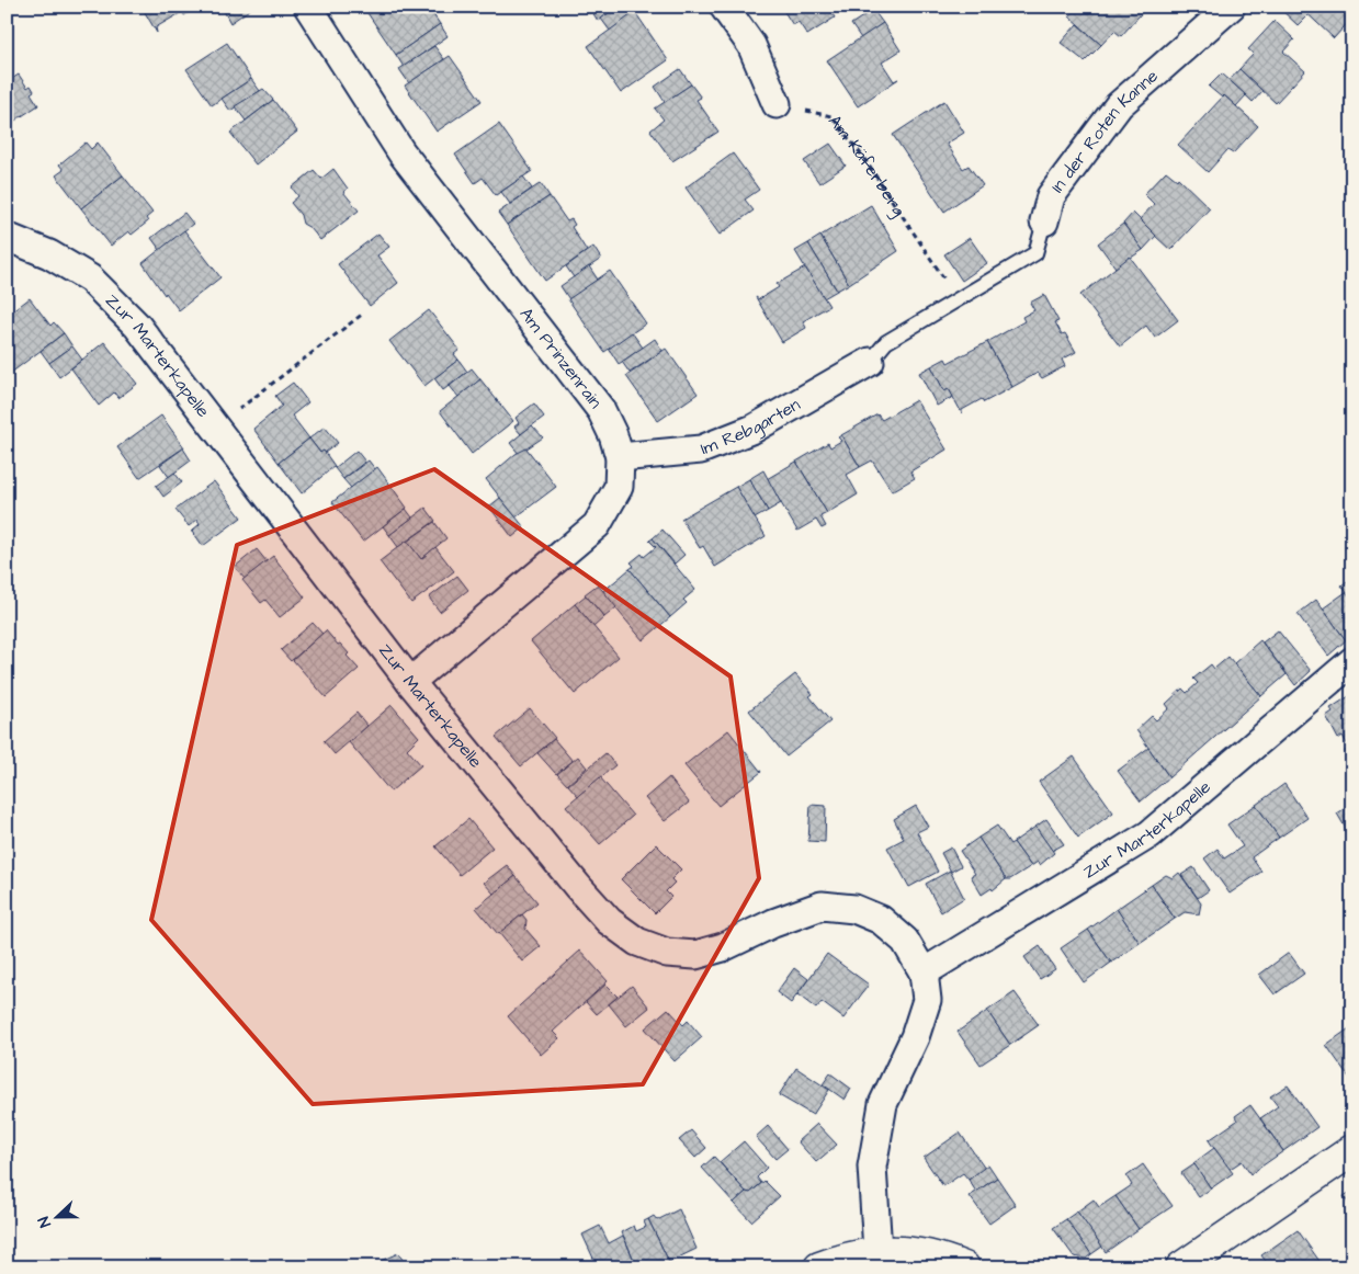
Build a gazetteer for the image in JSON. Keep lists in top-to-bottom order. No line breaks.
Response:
{"streets":{"street":["In der Roten Kanne","Zur Marterkapelle","Am Prinzenrain","Im Rebgarten"],"path":["Am Käferberg"]},"crossings":[["In der Roten Kanne","Am Käferberg"],["In der Roten Kanne","Im Rebgarten"],["Zur Marterkapelle","Am Prinzenrain"],["Am Prinzenrain","Im Rebgarten"]],"north":"left"}
